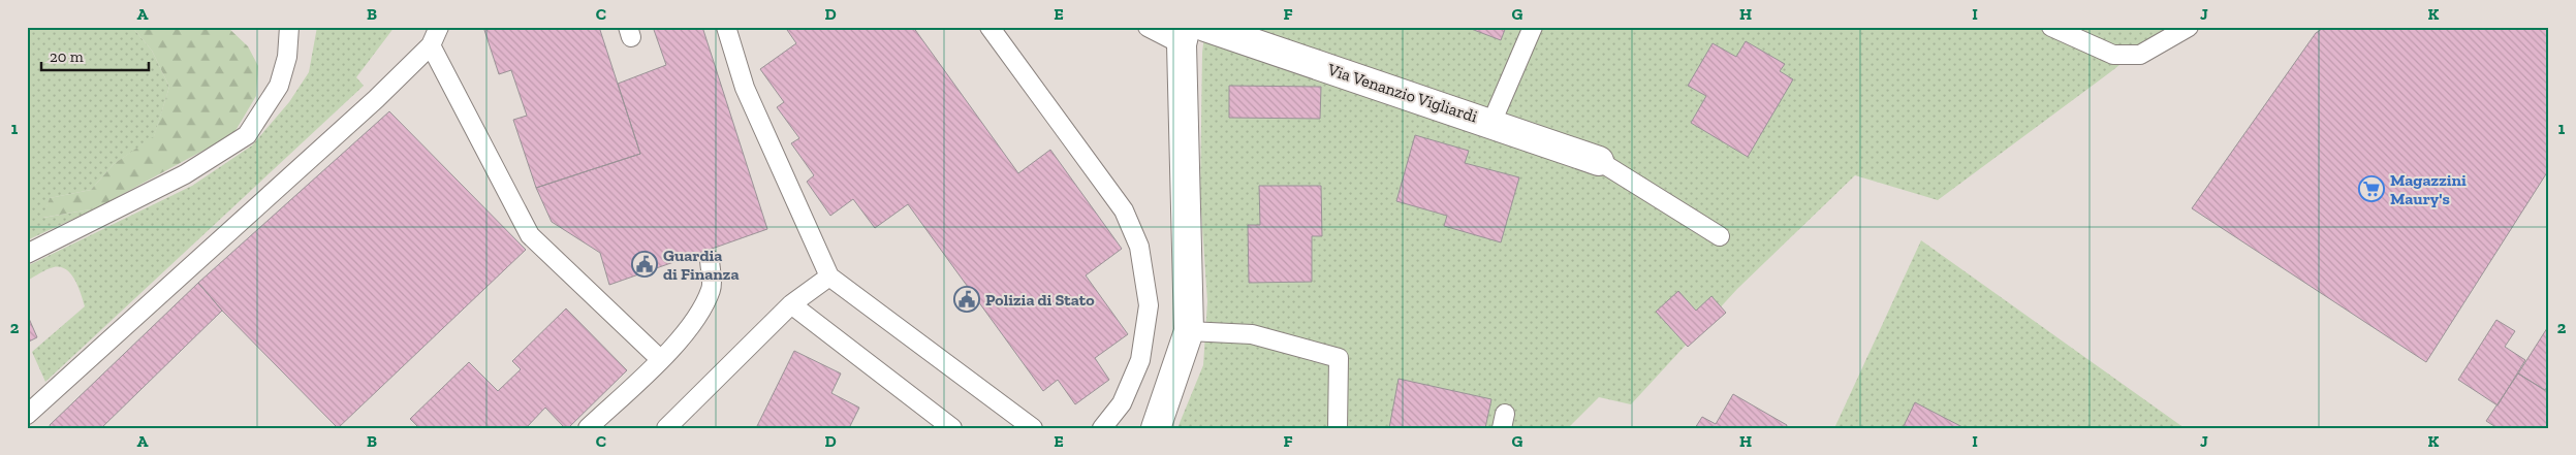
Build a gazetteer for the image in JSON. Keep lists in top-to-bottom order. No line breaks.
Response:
{"streets":{"street":["Via Venanzio Vigliardi"]},"places":{"supermarket":["Magazzini Maury's"],"public building":["Guardia di Finanza","Polizia di Stato"]},"scale_bar":"20 m","grid":{"columns":["A","B","C","D","E","F","G","H","I","J","K"],"rows":["1","2"]}}
